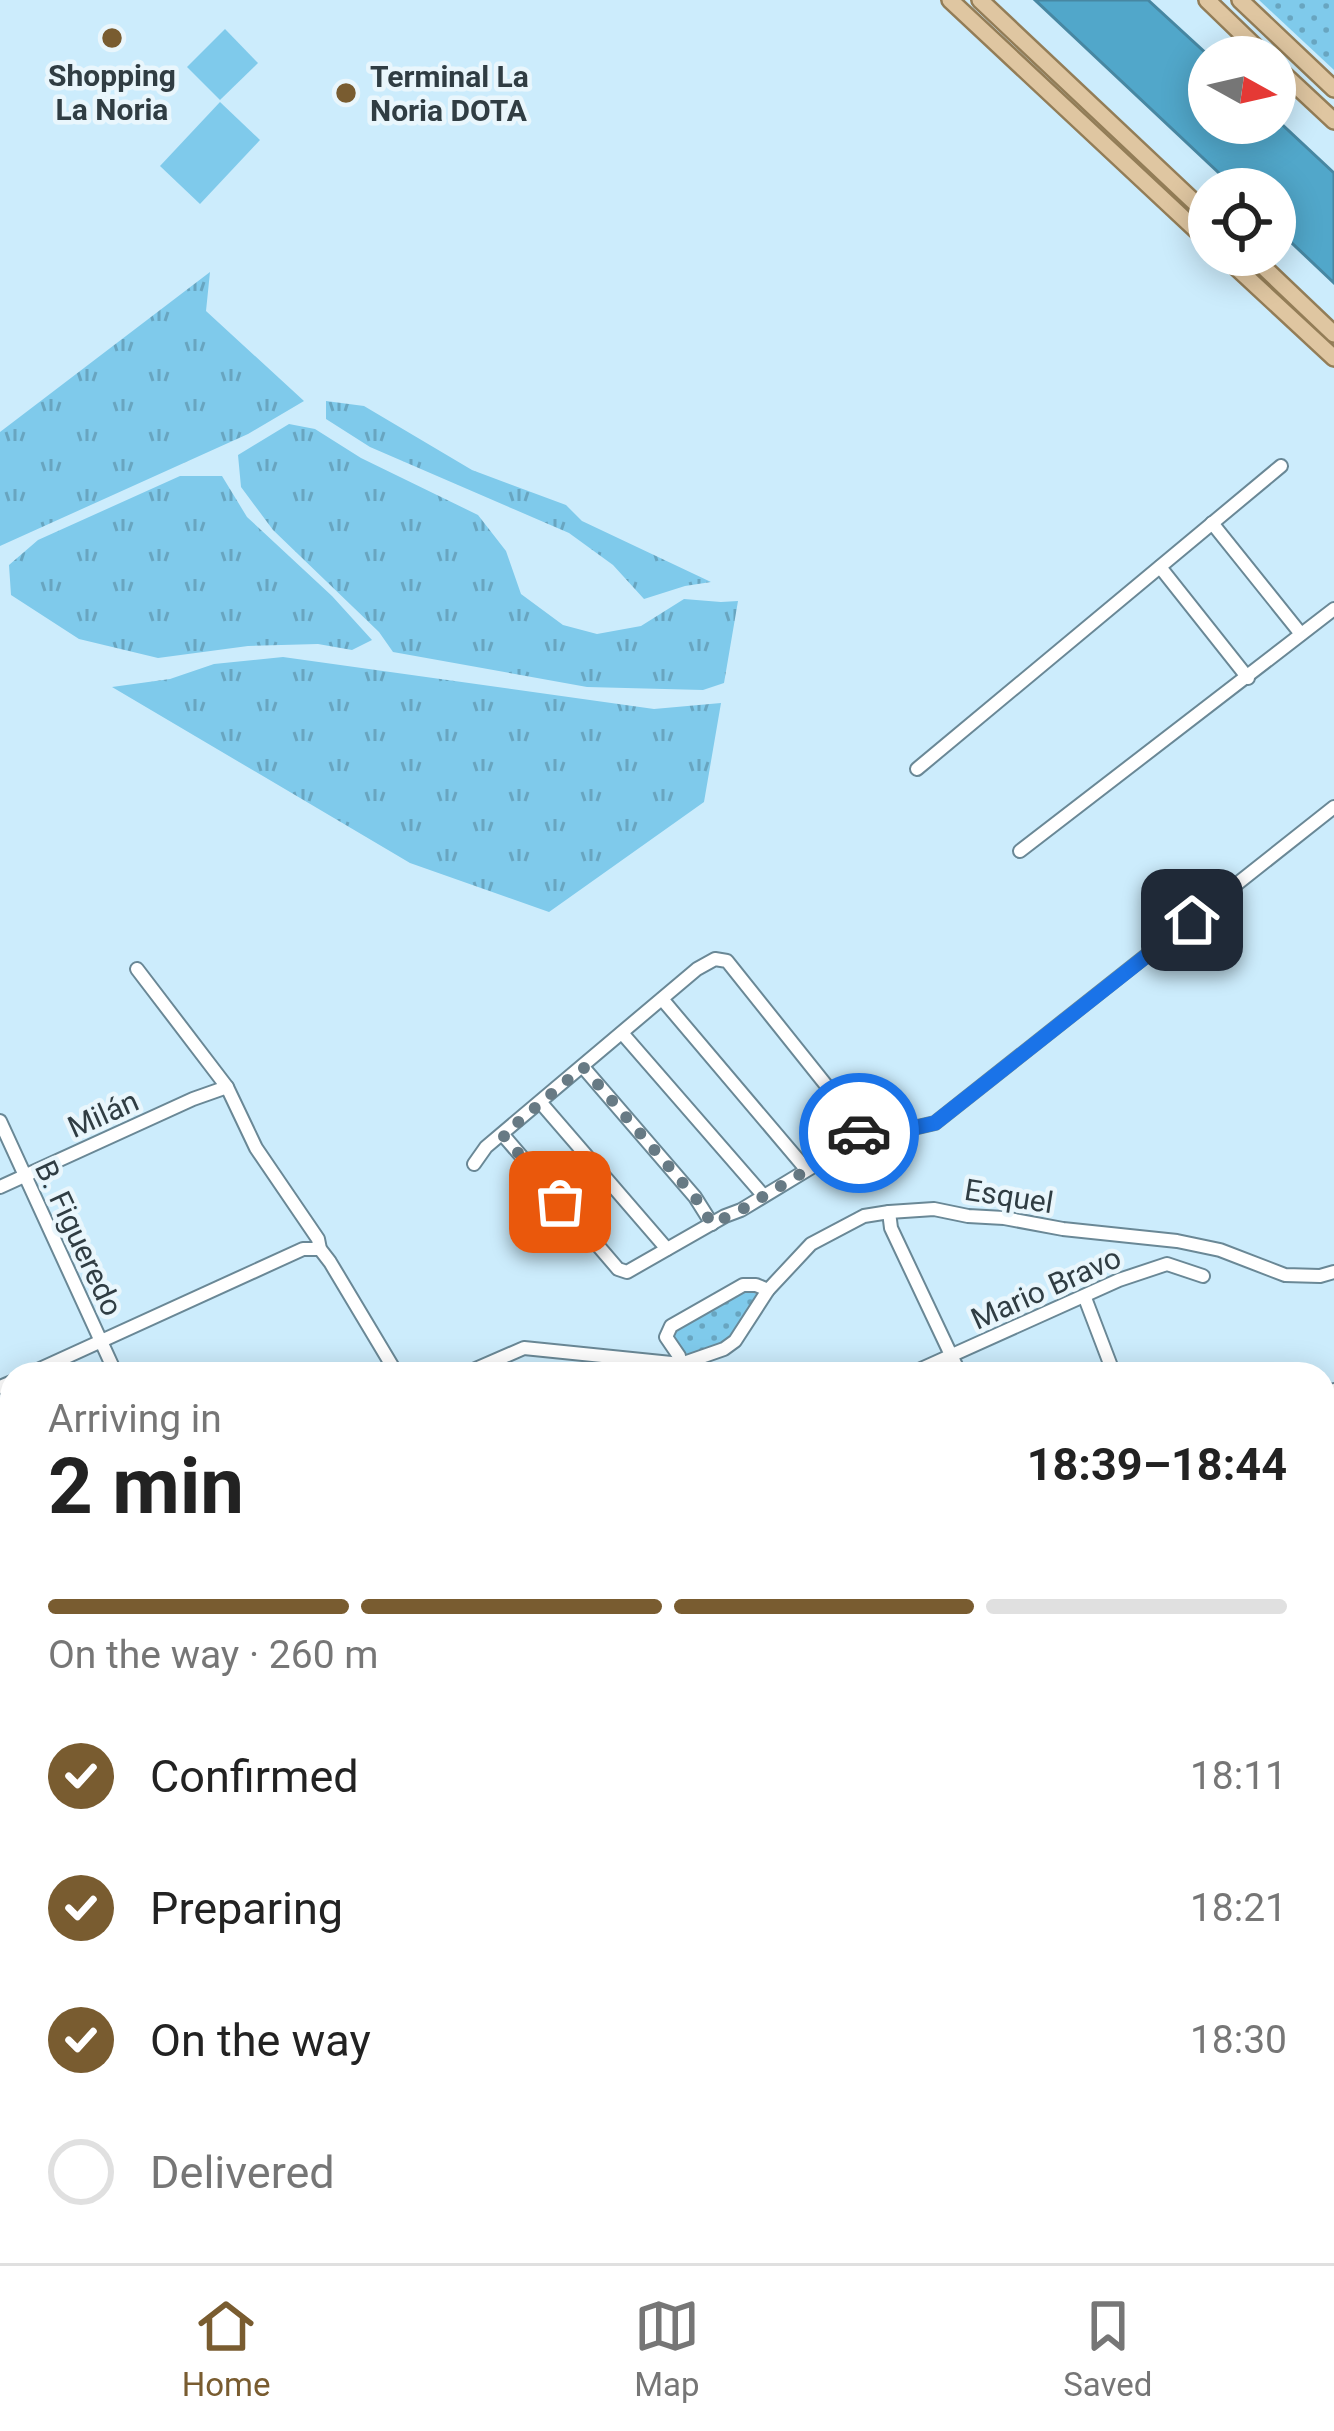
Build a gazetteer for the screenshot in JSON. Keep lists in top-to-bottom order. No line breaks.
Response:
{"streets":{"street":["Milán","Esquel","B. Figueredo","Mario Bravo"]},"crossings":[["Milán","B. Figueredo"]],"places":["Shopping La Noria","Terminal La Noria DOTA"],"north":"right","page":{"heading":["2 min","Arriving in","18:39–18:44"],"bar":"On the way · 260 m","list":[["Confirmed","18:11"],["Preparing","18:21"],["On the way","18:30"],"Delivered"],"tabs":["Home","Map","Saved"]}}
